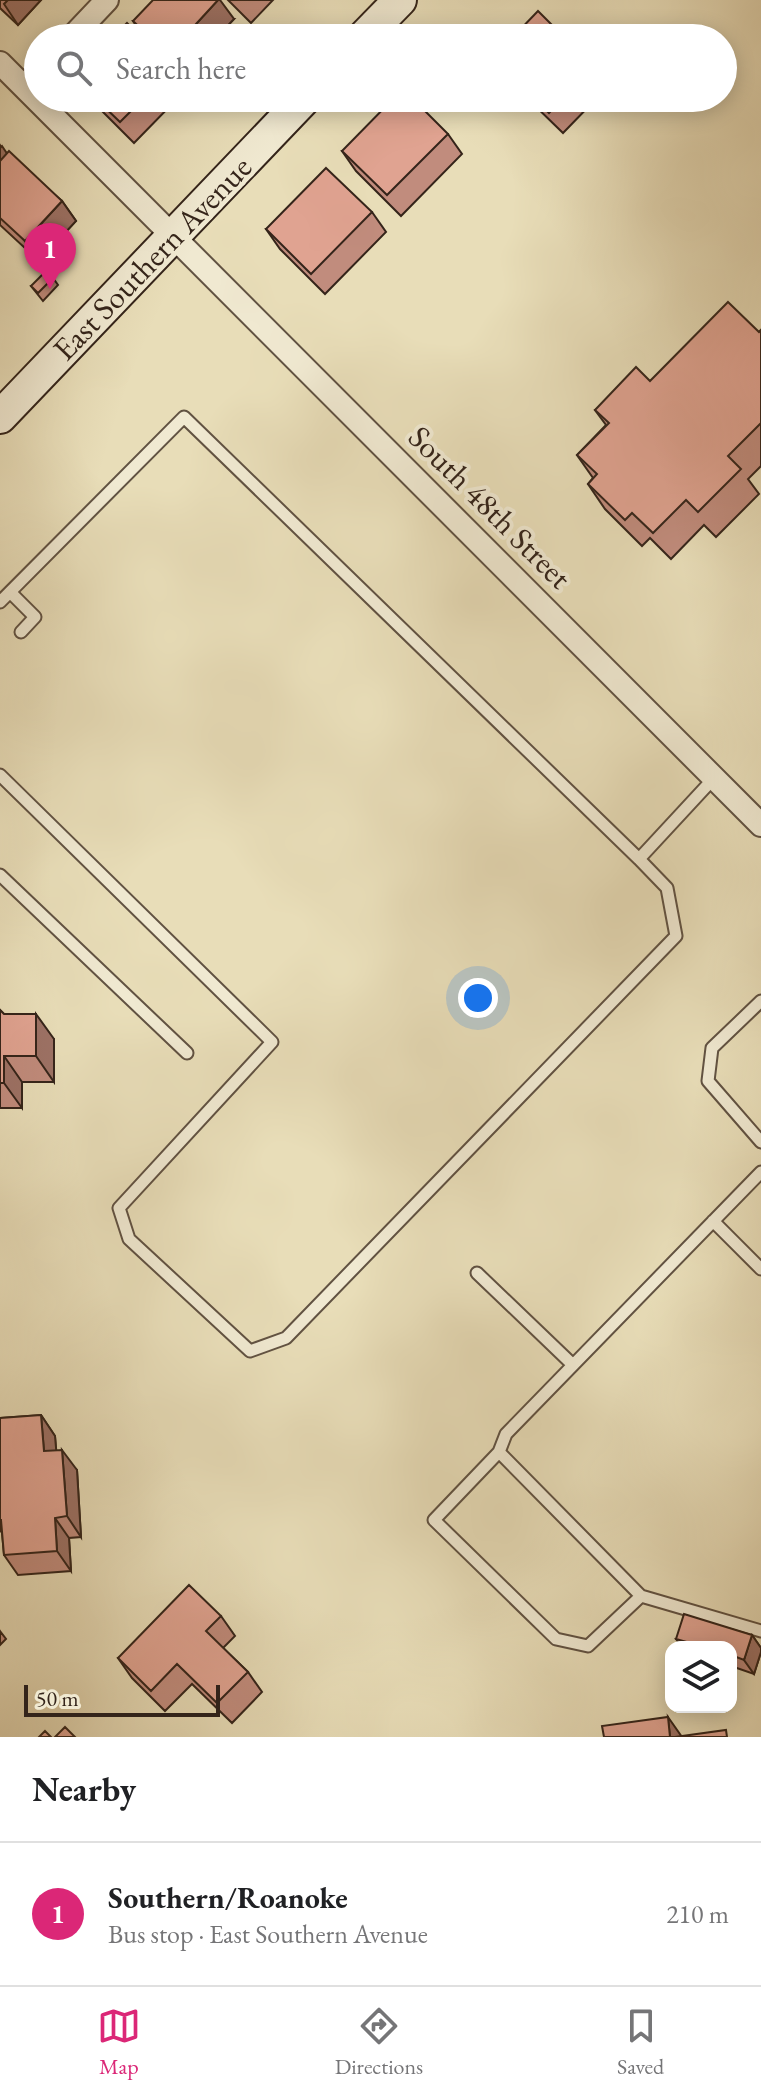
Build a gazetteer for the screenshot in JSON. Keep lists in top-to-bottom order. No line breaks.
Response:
{"streets":{"main road":["East Southern Avenue"],"street":["South 48th Street"]},"crossings":[["East Southern Avenue","South 48th Street"]],"scale_bar":"50 m","page":{"search":"Search here","pins":"1","scale":"50 m","heading":"Nearby","list":[{"mark":"1","name":"Southern/Roanoke","note":"Bus stop · East Southern Avenue","value":"210 m"}],"nav":["Map","Directions","Saved"]}}
